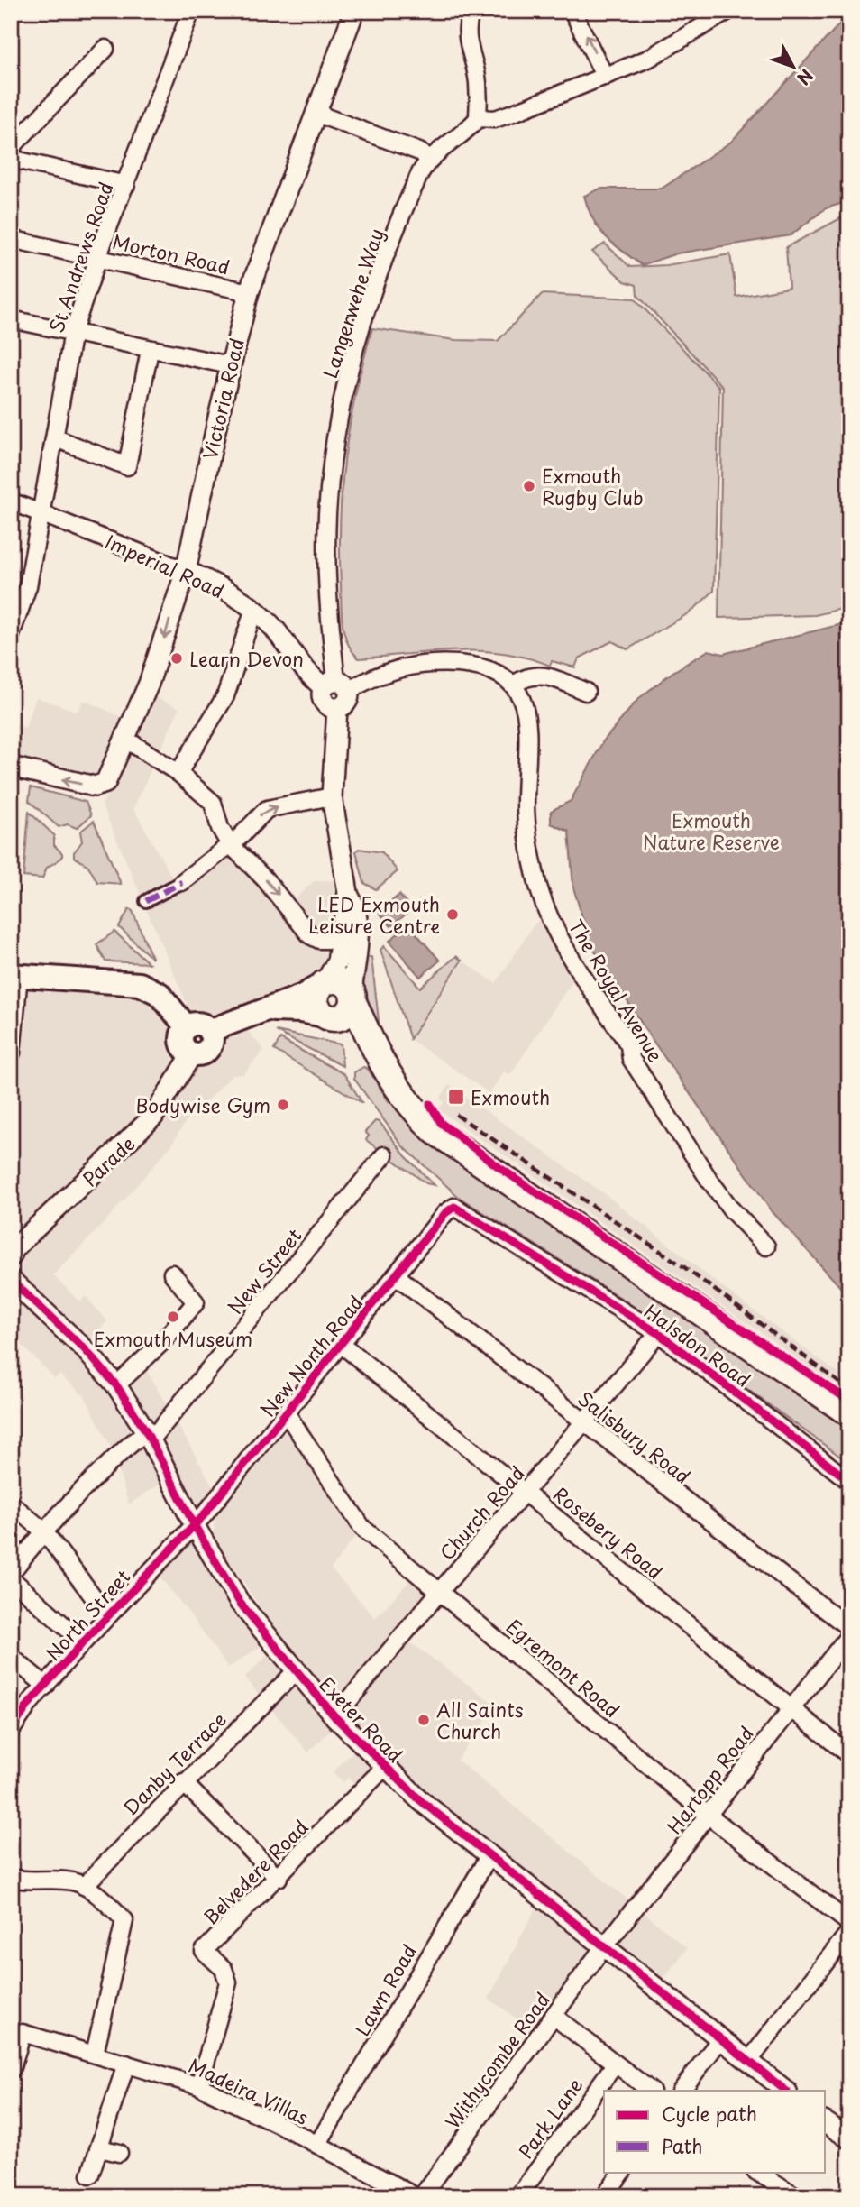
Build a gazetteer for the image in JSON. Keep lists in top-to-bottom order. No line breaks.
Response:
{"streets":{"street":["Morton Road","St Andrews Road","Langerwehe Way","Victoria Road","Imperial Road","The Royal Avenue","Parade","New Street","Halsdon Road","New North Road","Salisbury Road","Church Road","Rosebery Road","North Street","Egremont Road","Exeter Road","Danby Terrace","Hartopp Road","Belvedere Road","Lawn Road","Withycombe Road","Madeira Villas","Park Lane"]},"crossings":[["Morton Road","St Andrews Road"],["Morton Road","Victoria Road"],["St Andrews Road","Imperial Road"],["Langerwehe Way","Imperial Road"],["Victoria Road","Imperial Road"],["New Street","Exeter Road"],["Halsdon Road","New North Road"],["Halsdon Road","Church Road"],["New North Road","Salisbury Road"],["New North Road","Rosebery Road"],["New North Road","North Street"],["New North Road","Egremont Road"],["New North Road","Exeter Road"],["Salisbury Road","Church Road"],["Church Road","Rosebery Road"],["Church Road","Egremont Road"],["Church Road","Exeter Road"],["Rosebery Road","Hartopp Road"],["North Street","Exeter Road"],["Egremont Road","Hartopp Road"],["Exeter Road","Danby Terrace"],["Exeter Road","Hartopp Road"],["Exeter Road","Belvedere Road"],["Exeter Road","Lawn Road"],["Exeter Road","Withycombe Road"],["Hartopp Road","Withycombe Road"],["Belvedere Road","Madeira Villas"],["Lawn Road","Madeira Villas"]],"parks":["Exmouth Nature Reserve"],"places":{"other":["Exmouth Rugby Club","Learn Devon","LED Exmouth Leisure Centre","Bodywise Gym","Exmouth Museum","All Saints Church"],"transit":["Exmouth"]},"legend":["Cycle path","Path"],"north":"bottom right"}
